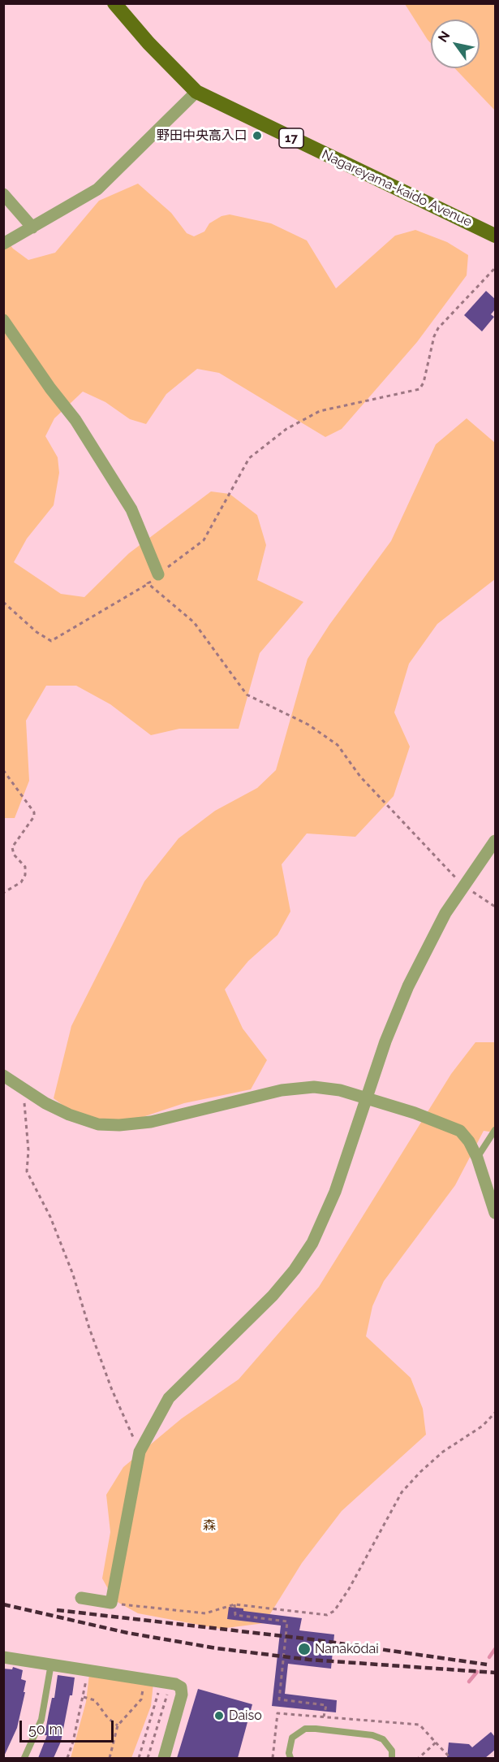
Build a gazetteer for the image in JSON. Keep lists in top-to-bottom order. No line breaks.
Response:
{"streets":{"main road":["17","Nagareyama-kaido Avenue"]},"parks":["森"],"places":["野田中央高入口","Nanakōdai","Daiso"],"scale_bar":"50 m","north":"top left"}
